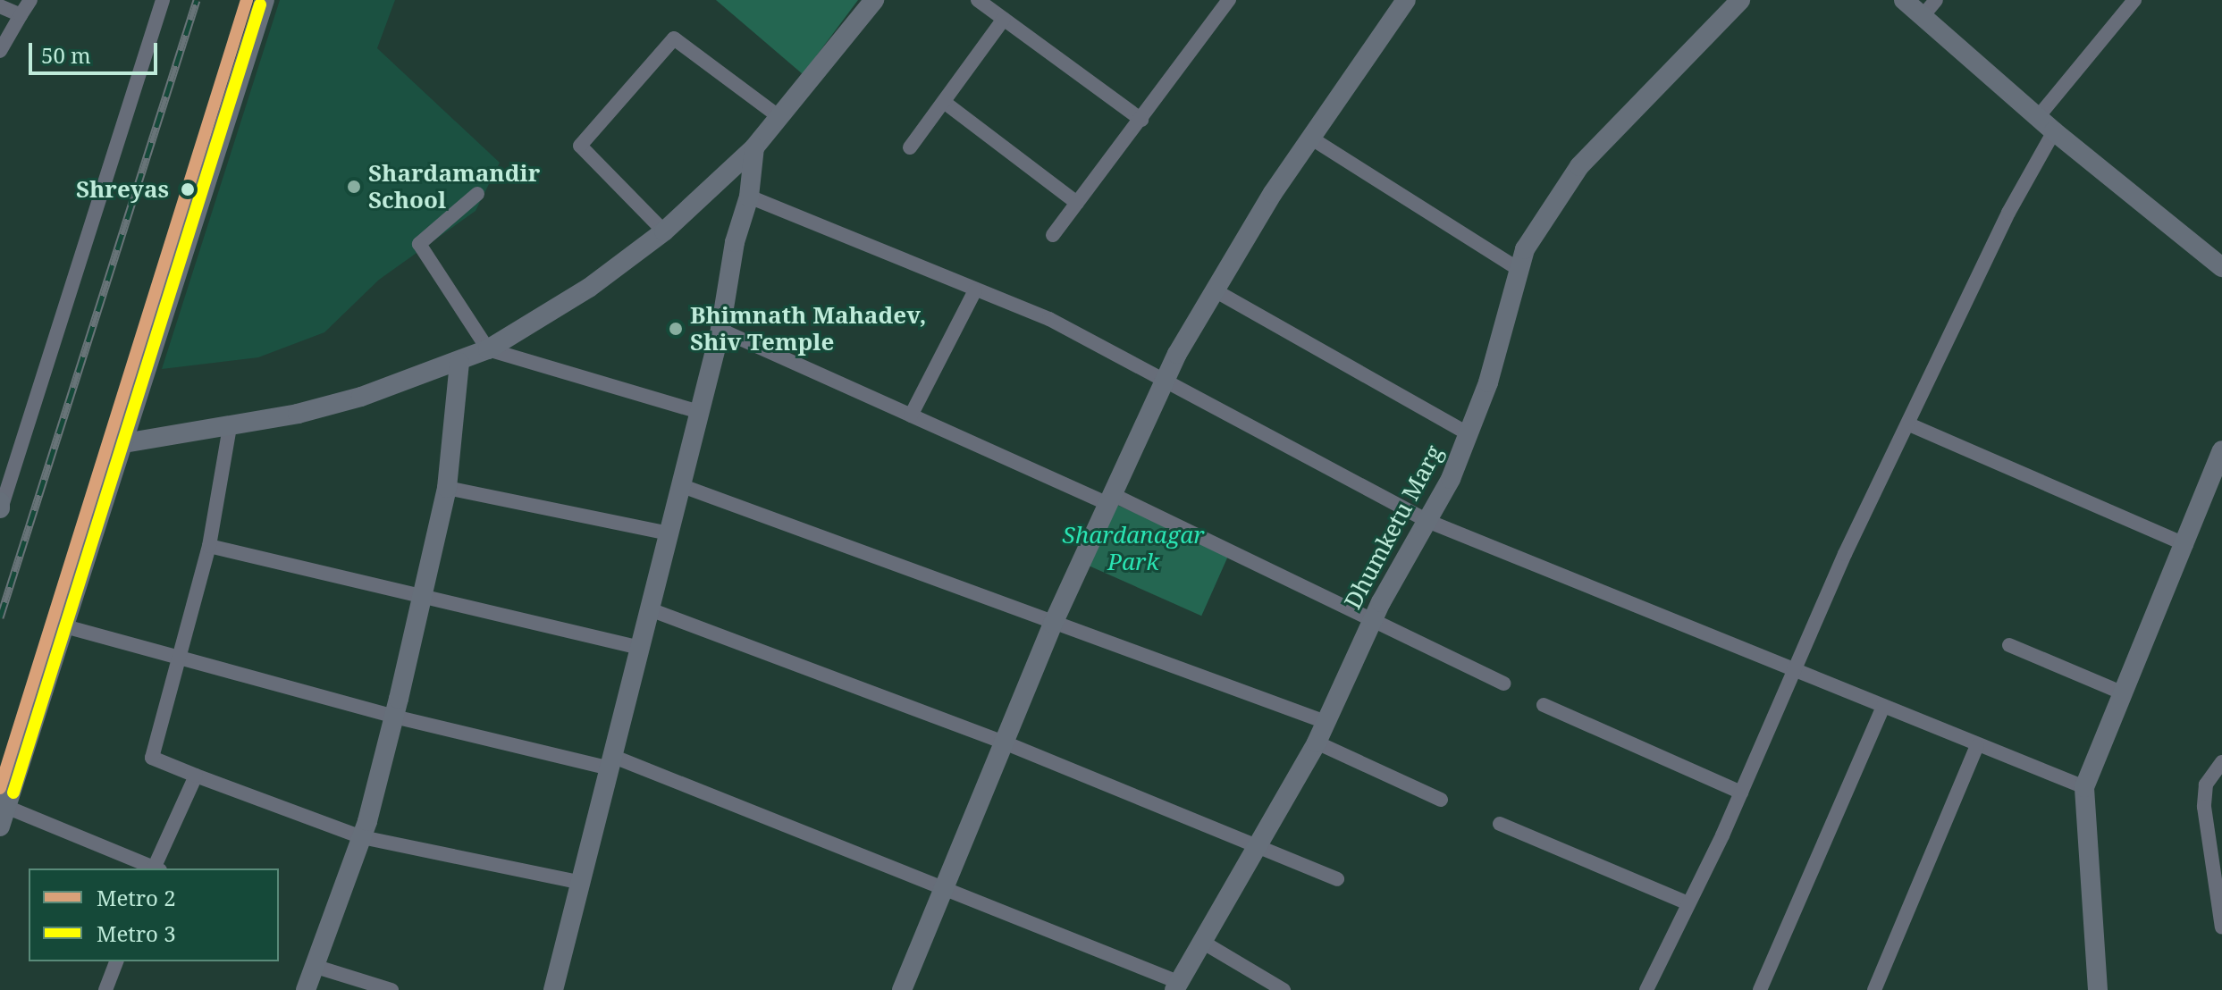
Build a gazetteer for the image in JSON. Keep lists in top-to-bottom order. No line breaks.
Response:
{"streets":{"street":["Dhumketu Marg"]},"parks":["Shardanagar Park"],"places":["Shardamandir School","Shreyas","Bhimnath Mahadev, Shiv Temple"],"lines":["metro line 2","metro line 3"],"legend":["Metro 2","Metro 3"],"scale_bar":"50 m"}
